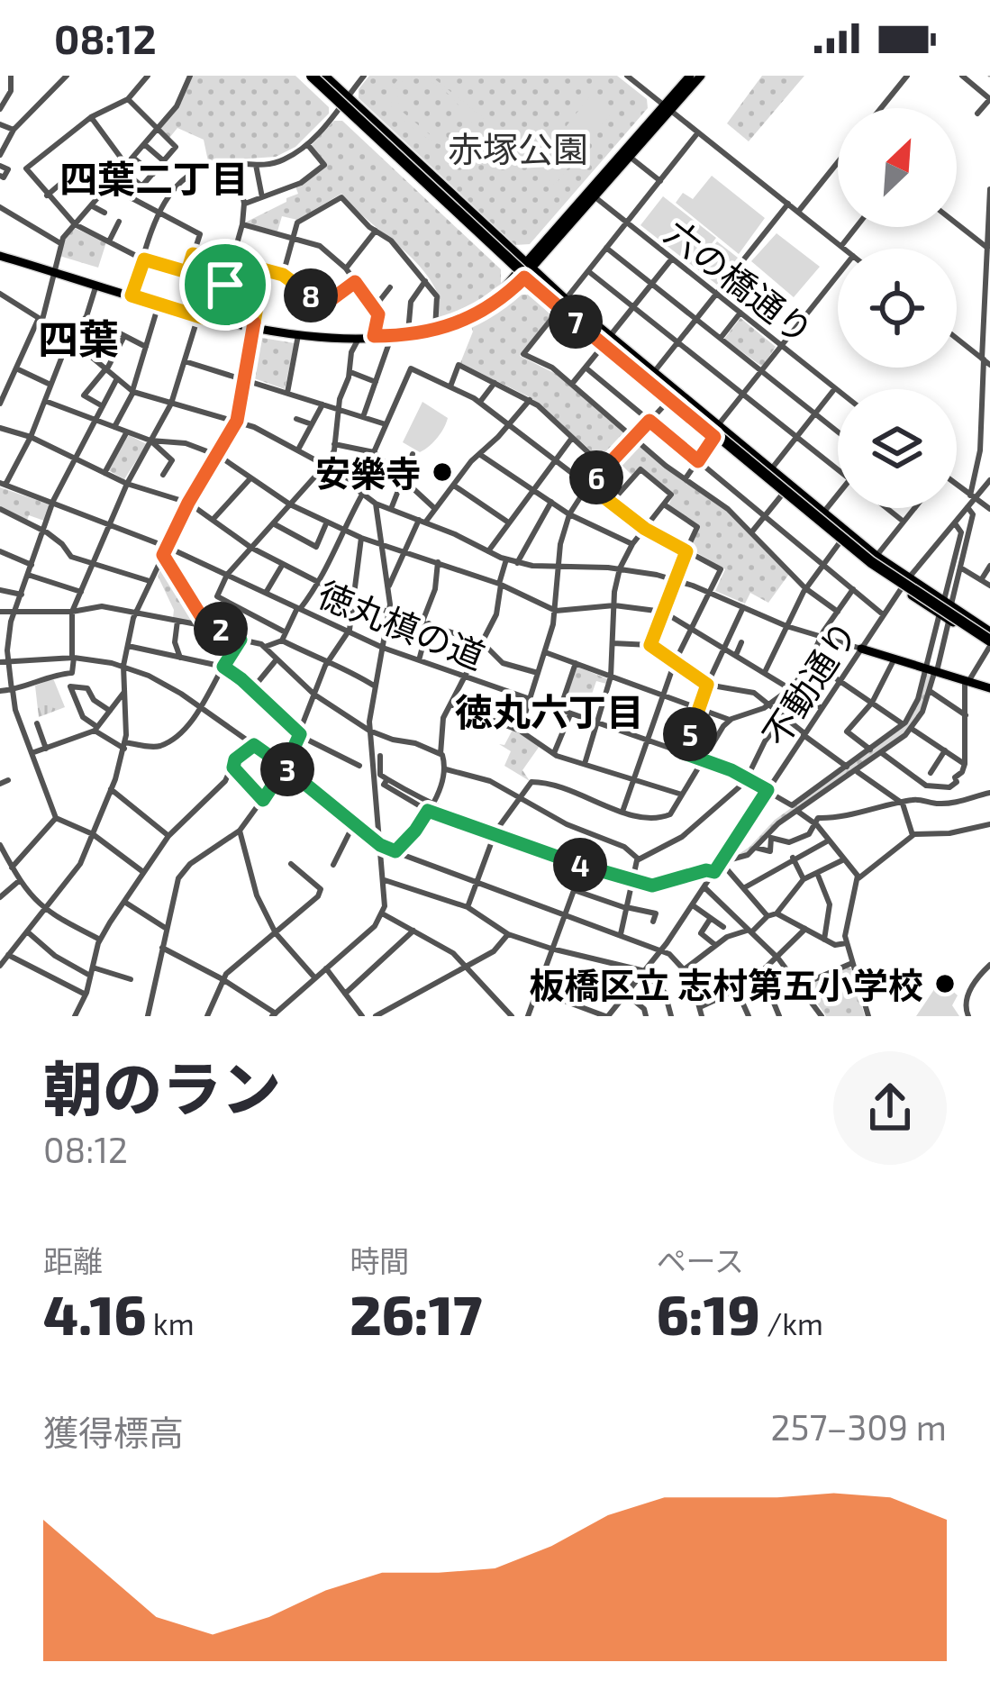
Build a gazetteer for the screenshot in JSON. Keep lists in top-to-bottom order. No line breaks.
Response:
{"streets":{"street":["六の橋通り","徳丸槙の道","不動通り"]},"crossings":[["徳丸槙の道","不動通り"]],"districts":["四葉二丁目","四葉","徳丸六丁目"],"parks":["赤塚公園"],"places":["安樂寺","板橋区立 志村第五小学校"],"north":"top right","page":{"status":"08:12","pins":["8","7","6","2","5","3","4"],"heading":["朝のラン","08:12"],"stats":[["距離","4.16 km"],["時間","26:17"],["ペース","6:19 /km"]],"chart":["獲得標高","257–309 m"]}}
